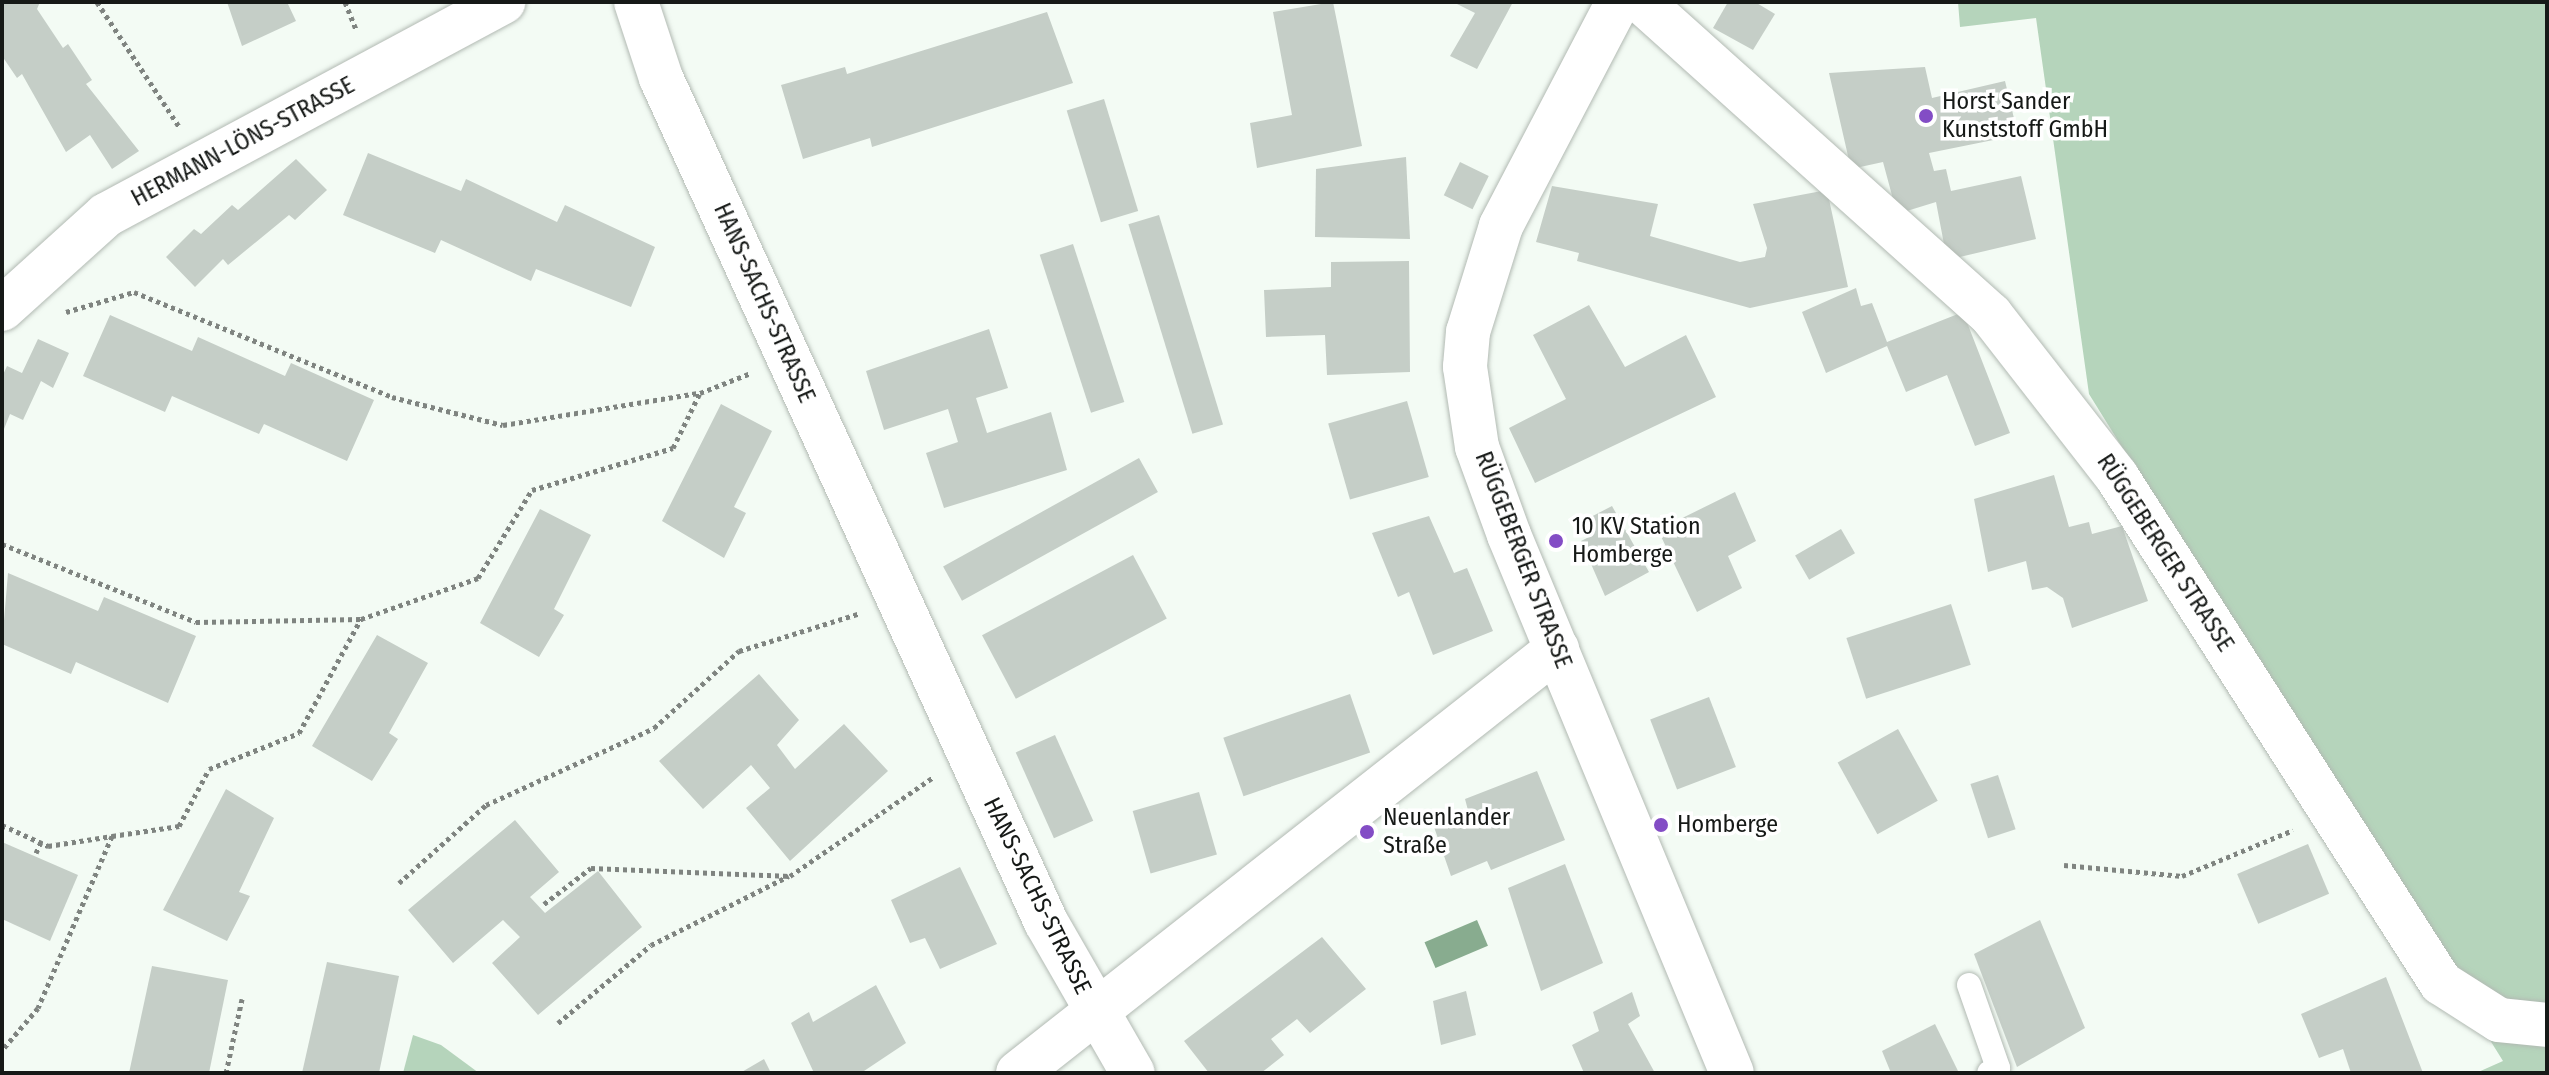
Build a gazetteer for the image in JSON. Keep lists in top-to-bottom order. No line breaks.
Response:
{"streets":{"street":["HERMANN-LÖNS-STRASSE","HANS-SACHS-STRASSE","RÜGGEBERGER STRASSE"]},"places":["Horst Sander Kunststoff GmbH","10 KV Station Homberge","Homberge","Neuenlander Straße"]}
